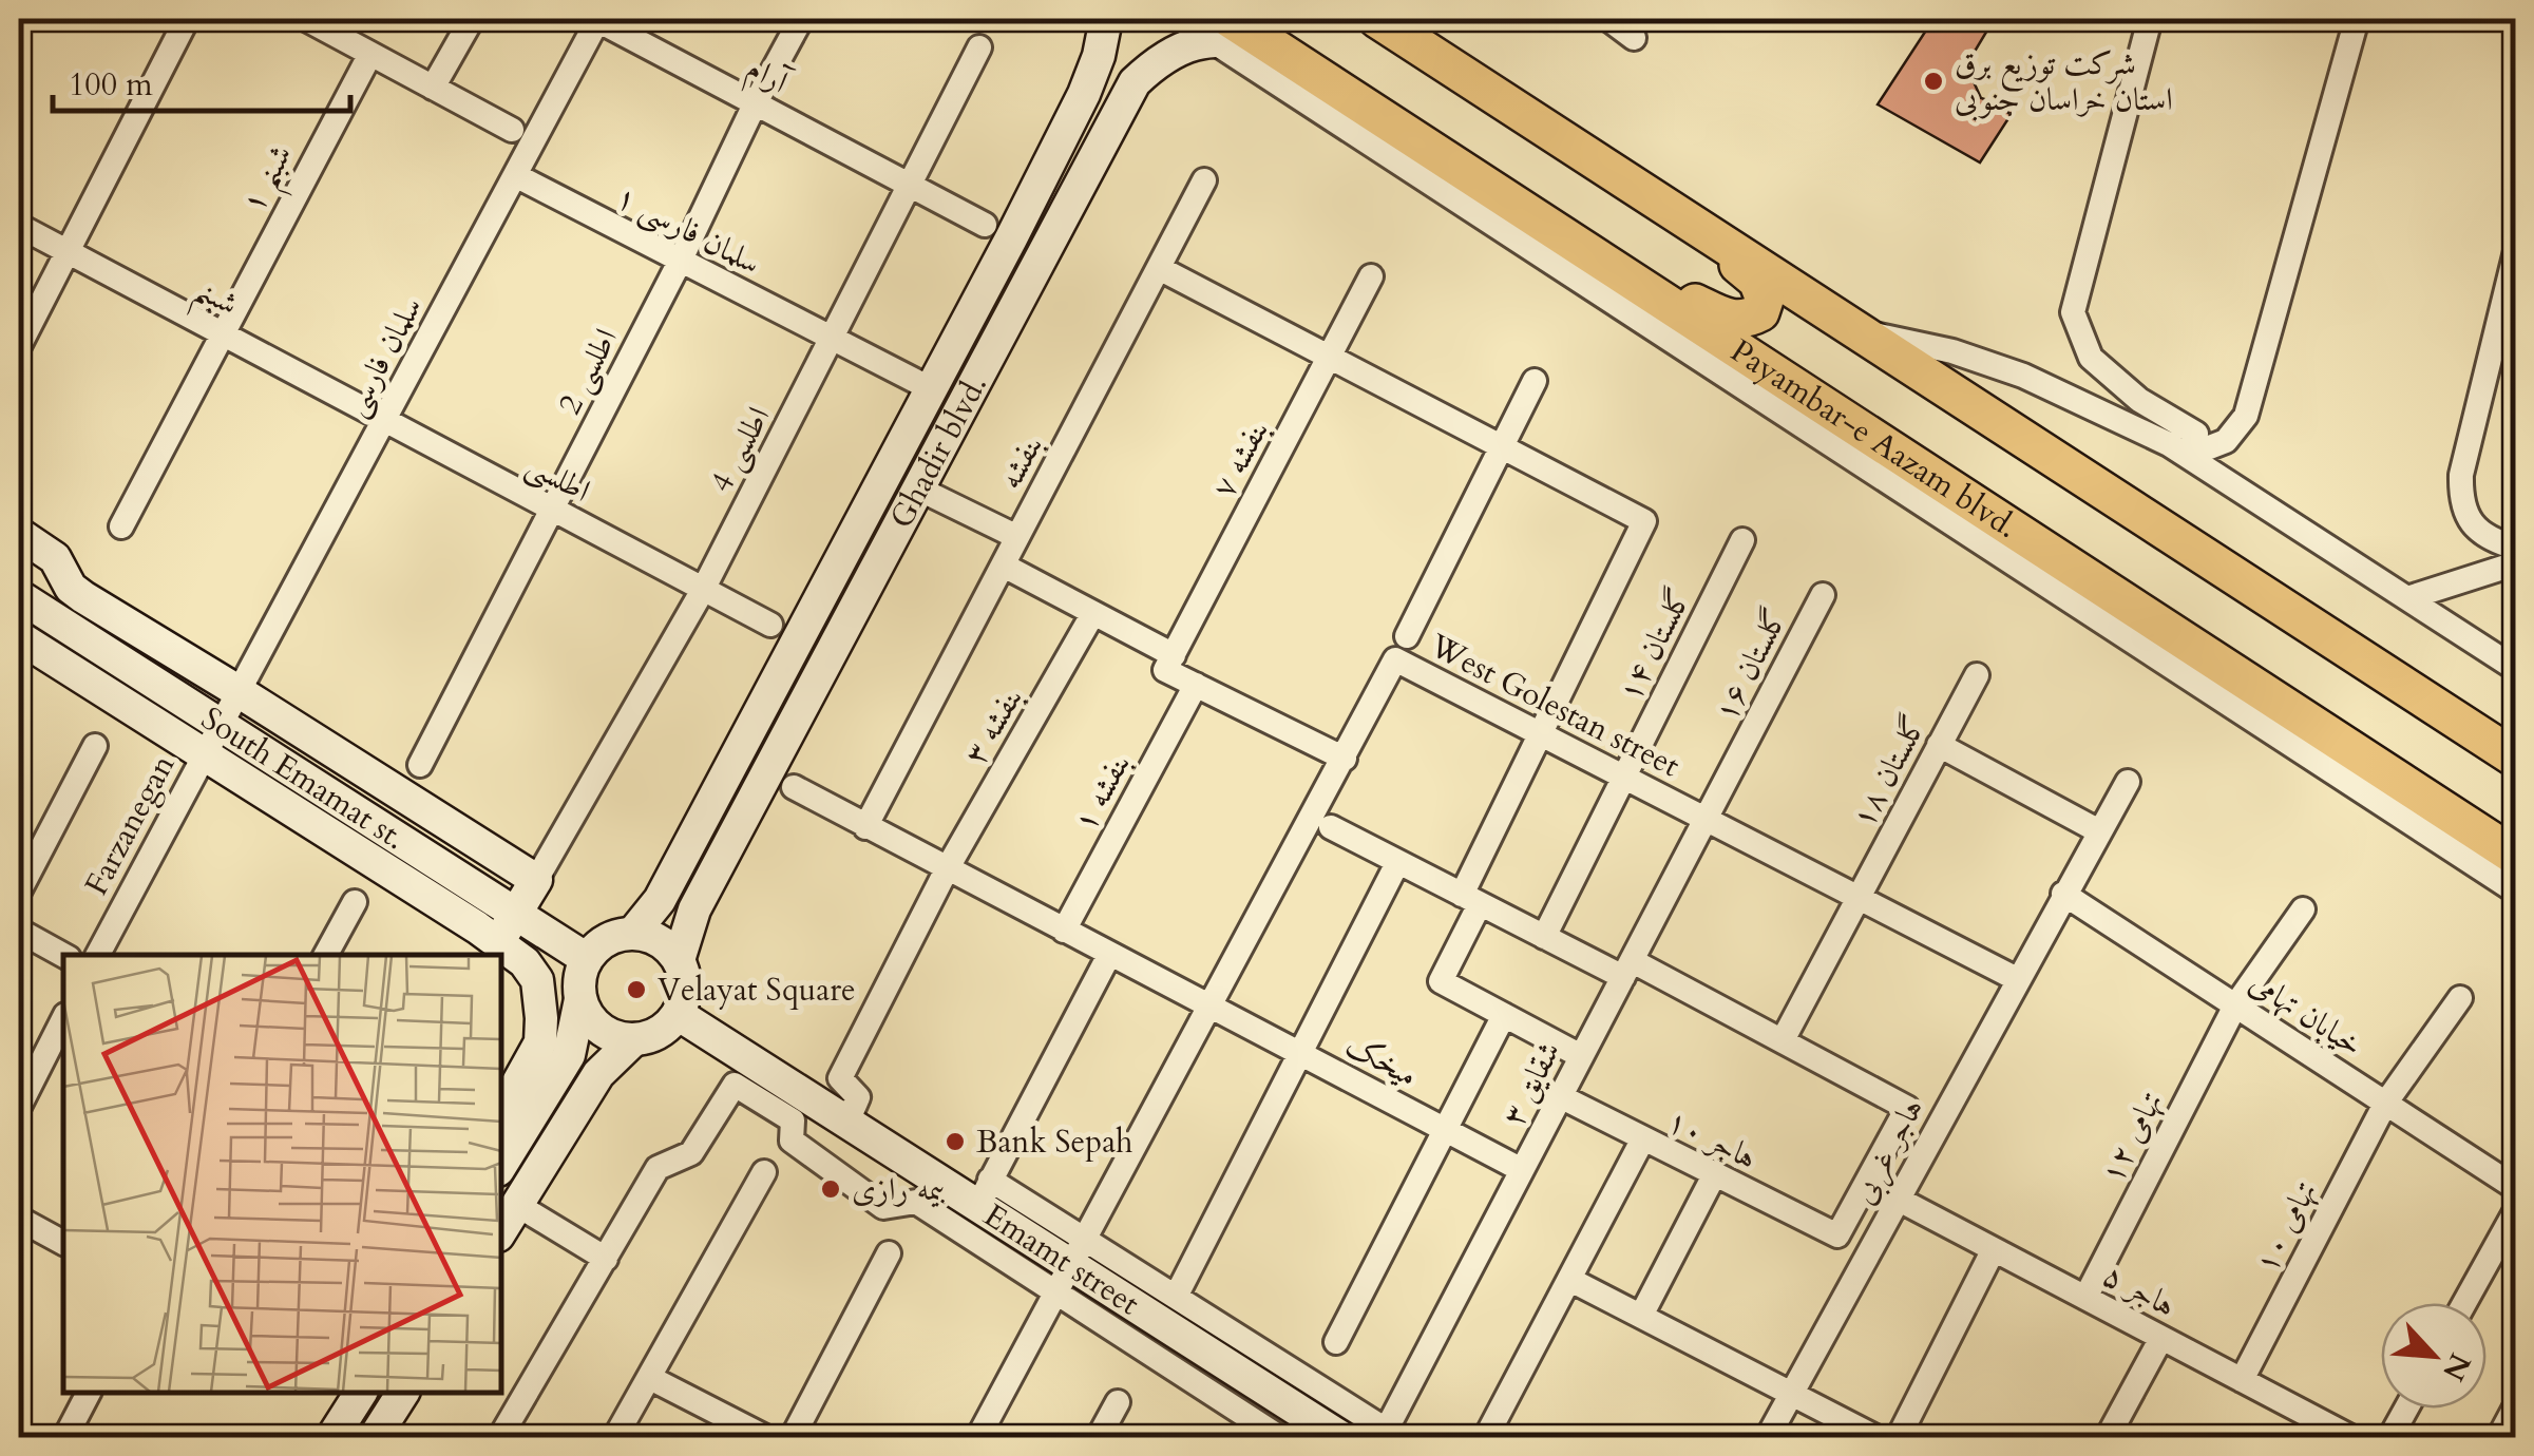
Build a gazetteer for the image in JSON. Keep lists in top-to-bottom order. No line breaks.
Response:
{"streets":{"main road":["Payambar-e Aazam blvd.","Ghadir blvd.","South Emamat st.","Emamt street"],"street":["آرام","شبنم ۱","سلمان فارسی ۱","شبنم","سلمان فارسی","اطلسی 2","اطلسی 4","بنفشه ۷","بنفشه","اطلسی","گلستان ۱۴","گلستان ۱۶","West Golestan street","بنفشه ۳","گلستان ۱۸","بنفشه ۱","Farzanegan","خیابان تهامی","میخک","شقایق ۳","تهامی ۱۲","هاجر ۱۰","هاجر غربی","تهامی ۱۰","هاجر ۵"]},"crossings":[["آرام","سلمان فارسی"],["آرام","اطلسی 2"],["آرام","اطلسی 4"],["شبنم ۱","شبنم"],["سلمان فارسی ۱","سلمان فارسی"],["سلمان فارسی ۱","اطلسی 2"],["سلمان فارسی ۱","اطلسی 4"],["سلمان فارسی ۱","Ghadir blvd."],["شبنم","سلمان فارسی"],["شبنم","اطلسی"],["سلمان فارسی","اطلسی"],["سلمان فارسی","South Emamat st."],["سلمان فارسی","Farzanegan"],["اطلسی 2","اطلسی"],["Payambar-e Aazam blvd.","Ghadir blvd."],["اطلسی 4","اطلسی"],["Ghadir blvd.","South Emamat st."],["Ghadir blvd.","Emamt street"],["گلستان ۱۴","West Golestan street"],["گلستان ۱۶","West Golestan street"],["گلستان ۱۶","شقایق ۳"],["West Golestan street","گلستان ۱۸"],["West Golestan street","میخک"],["West Golestan street","هاجر غربی"],["West Golestan street","Emamt street"],["بنفشه ۳","Emamt street"],["South Emamat st.","Farzanegan"],["South Emamat st.","Emamt street"],["خیابان تهامی","تهامی ۱۲"],["خیابان تهامی","هاجر غربی"],["خیابان تهامی","تهامی ۱۰"],["میخک","شقایق ۳"],["شقایق ۳","هاجر ۱۰"],["تهامی ۱۲","هاجر ۵"],["هاجر ۱۰","هاجر ۵"],["هاجر غربی","هاجر ۵"],["تهامی ۱۰","هاجر ۵"]],"places":["شرکت توزیع برق استان خراسان جنوبی","Velayat Square","Bank Sepah","بیمه رازی"],"scale_bar":"100 m","north":"bottom right"}
